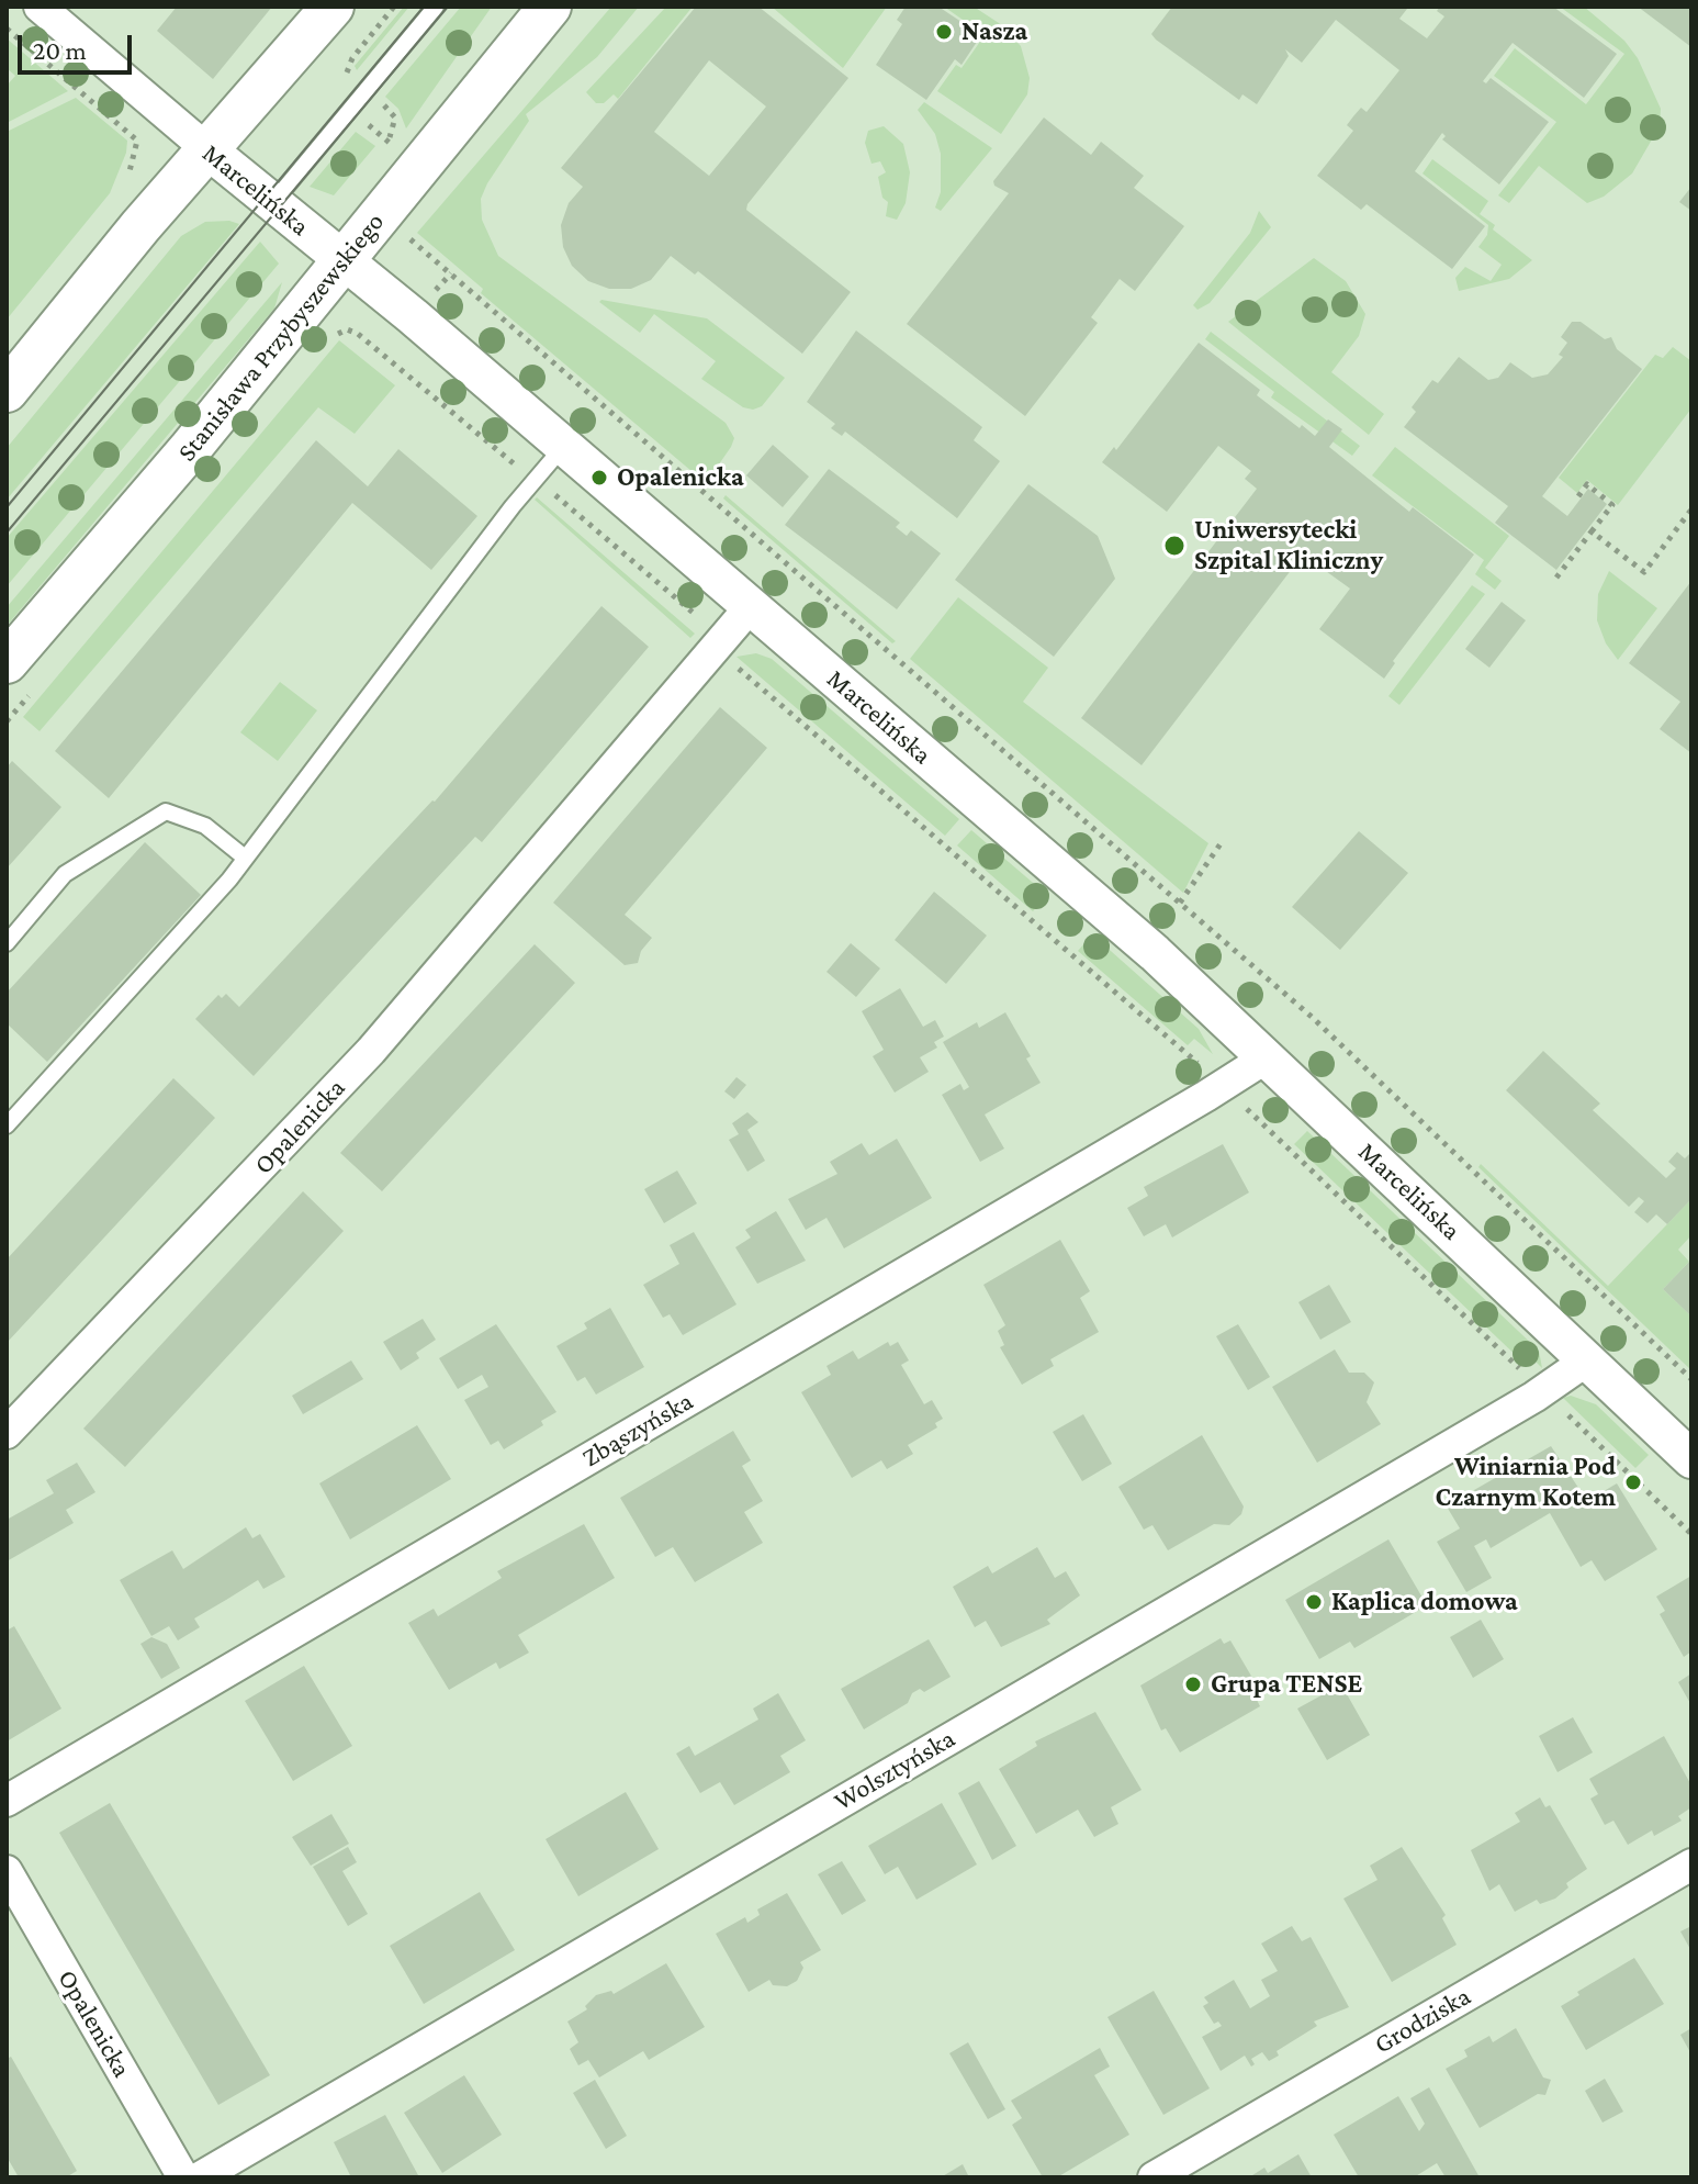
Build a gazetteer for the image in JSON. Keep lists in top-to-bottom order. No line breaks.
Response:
{"streets":{"main road":["Stanisława Przybyszewskiego"],"street":["Marcelińska","Opalenicka","Zbąszyńska","Wolsztyńska","Grodziska"]},"crossings":[["Marcelińska","Stanisława Przybyszewskiego"],["Marcelińska","Opalenicka"],["Marcelińska","Zbąszyńska"],["Marcelińska","Wolsztyńska"]],"places":["Nasza","Opalenicka","Uniwersytecki Szpital Kliniczny","Winiarnia Pod Czarnym Kotem","Kaplica domowa","Grupa TENSE"],"scale_bar":"20 m"}
